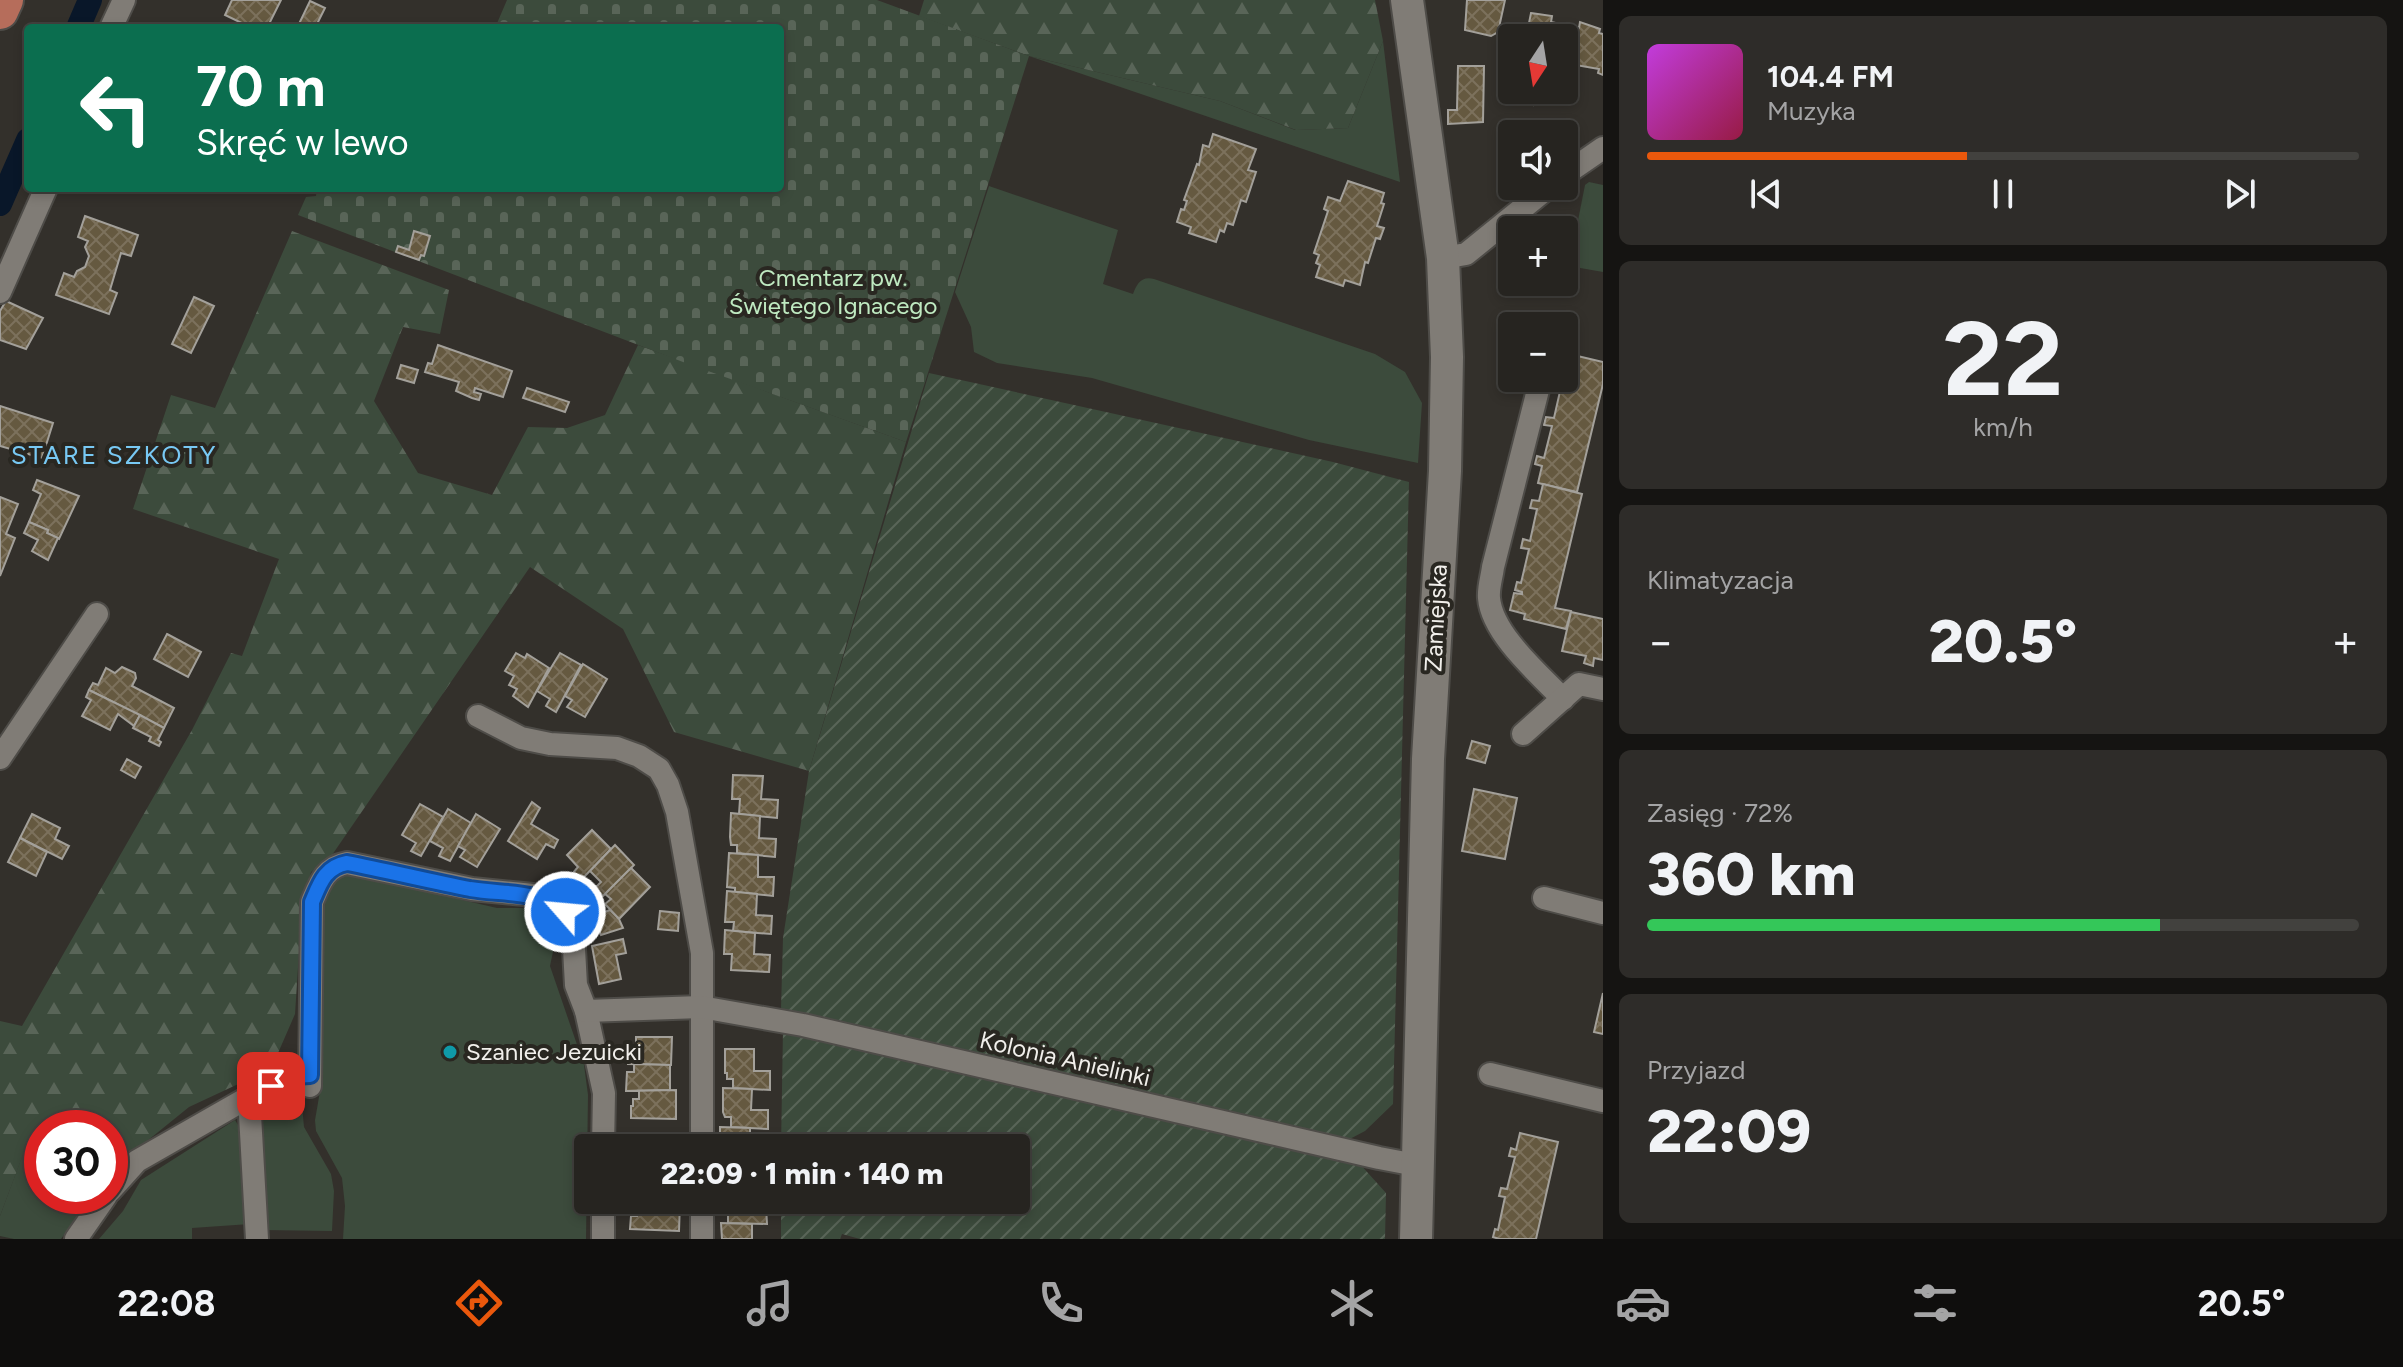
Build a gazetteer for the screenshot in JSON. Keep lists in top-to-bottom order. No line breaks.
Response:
{"streets":{"street":["Zamiejska","Kolonia Anielinki"]},"crossings":[["Zamiejska","Kolonia Anielinki"]],"districts":["STARE SZKOTY"],"parks":["Cmentarz pw. Świętego Ignacego"],"places":["Szaniec Jezuicki"],"north":"bottom","page":{"map_buttons":["+","−"],"turn":["70 m","Skręć w lewo"],"song":["104.4 FM","Muzyka"],"tile":[["22","km/h"],"Klimatyzacja",["Zasięg · 72%","360 km"],["Przyjazd","22:09"]],"heat":["−","20.5°","+"],"limit":"30","trip":"22:09 · 1 min · 140 m","tabs":["22:08","20.5°"]}}
